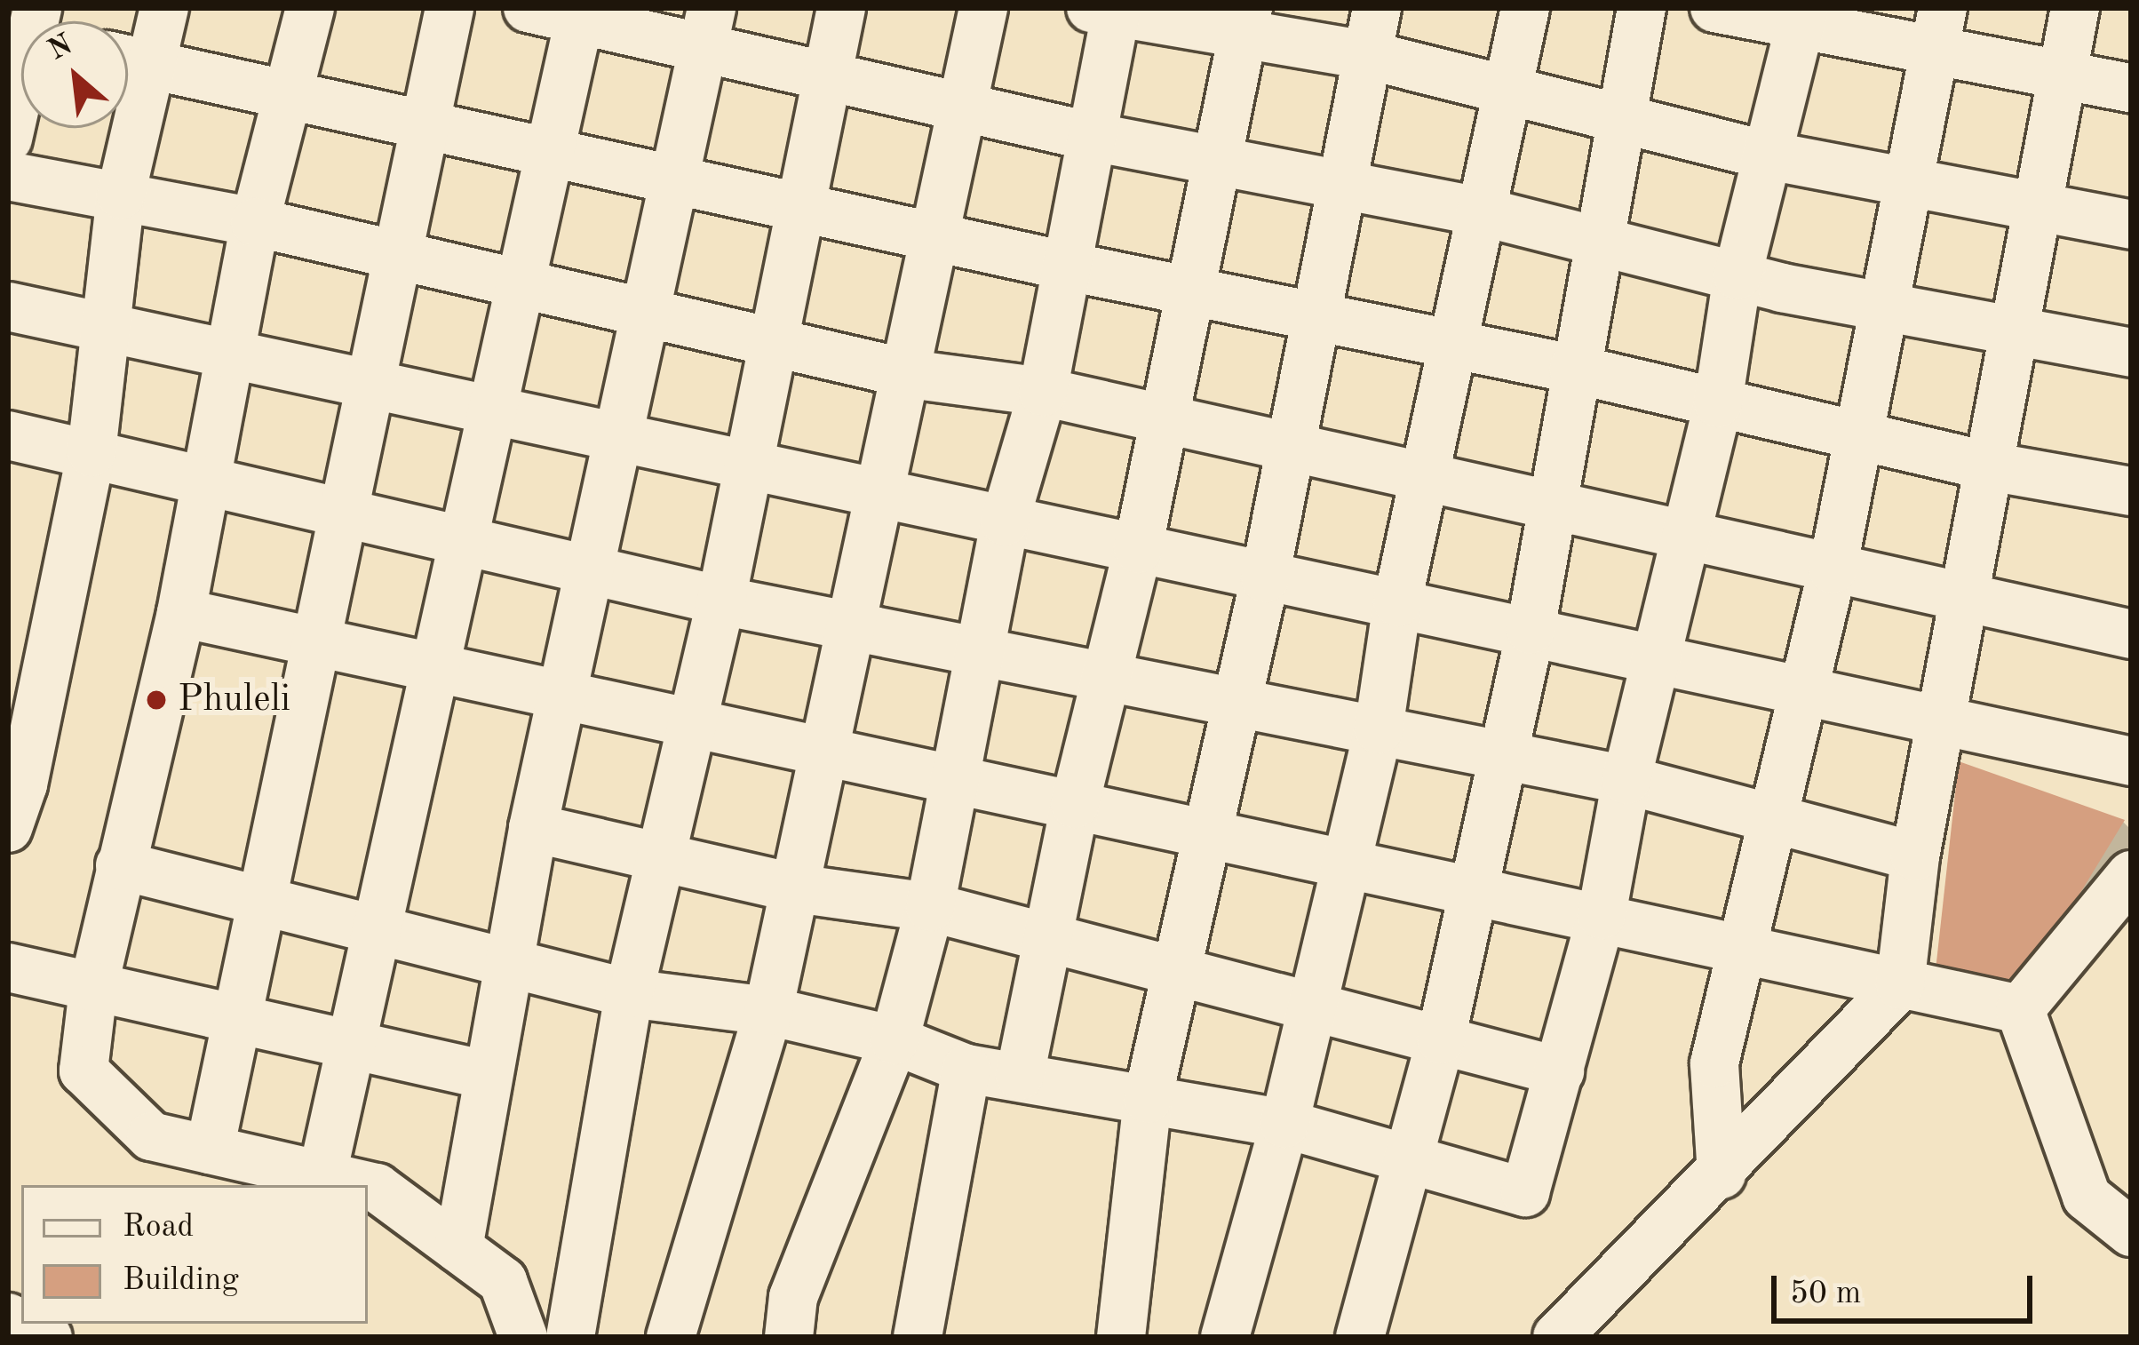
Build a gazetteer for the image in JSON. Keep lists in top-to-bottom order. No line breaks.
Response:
{"places":["Phuleli"],"legend":["Road","Building"],"scale_bar":"50 m","north":"top left"}
